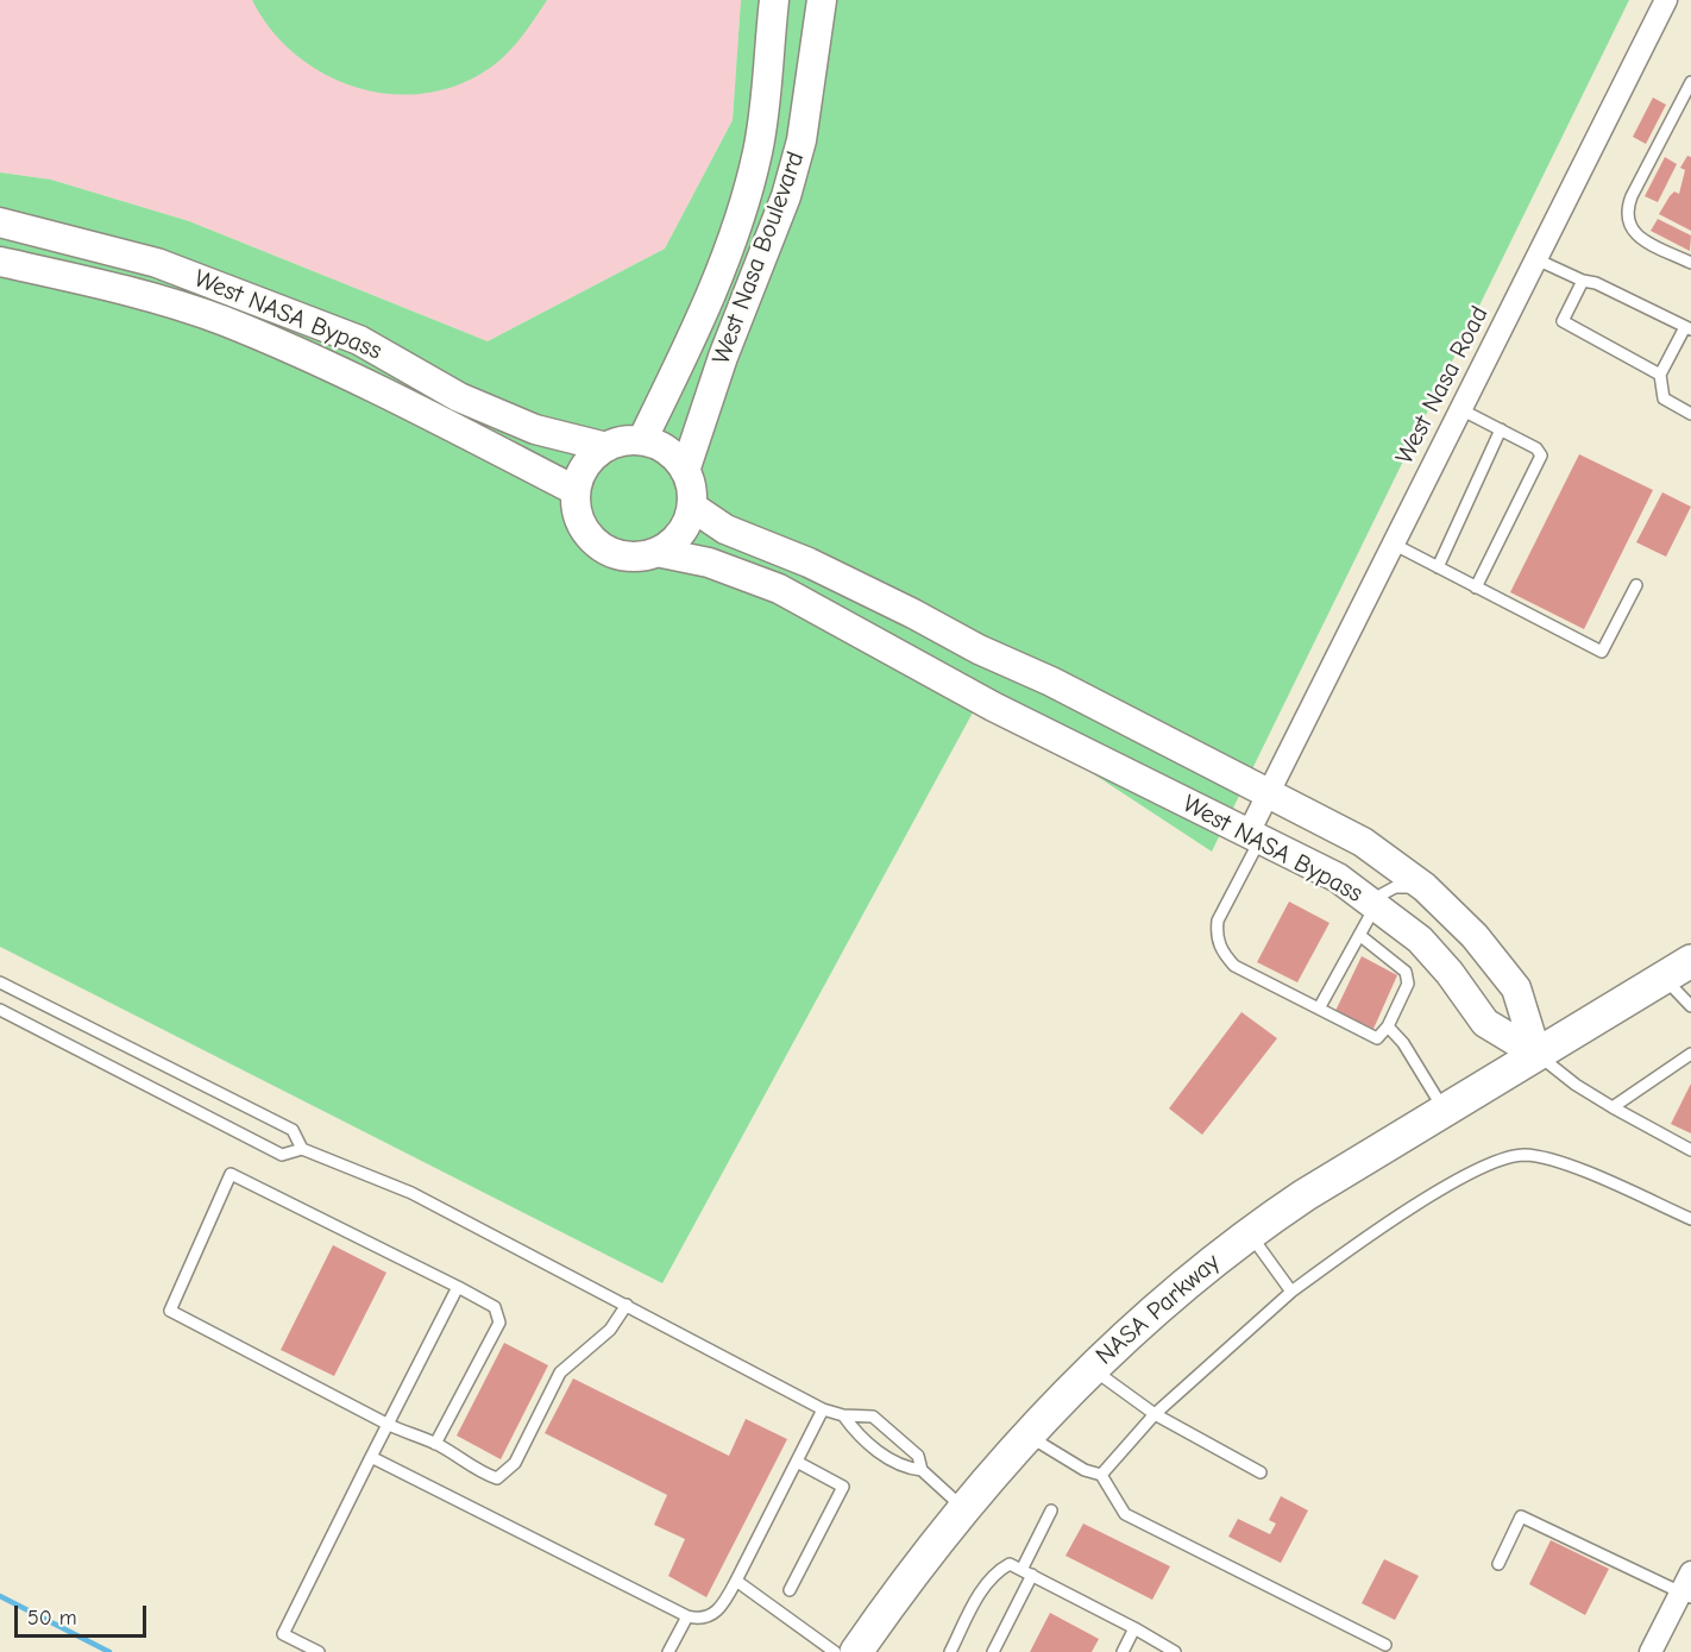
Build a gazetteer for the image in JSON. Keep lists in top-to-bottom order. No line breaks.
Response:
{"streets":{"main road":["NASA Parkway"],"street":["West Nasa Boulevard","West NASA Bypass","West Nasa Road"]},"crossings":[["West Nasa Boulevard","West NASA Bypass"],["West NASA Bypass","West Nasa Road"],["West NASA Bypass","NASA Parkway"]],"scale_bar":"50 m"}
